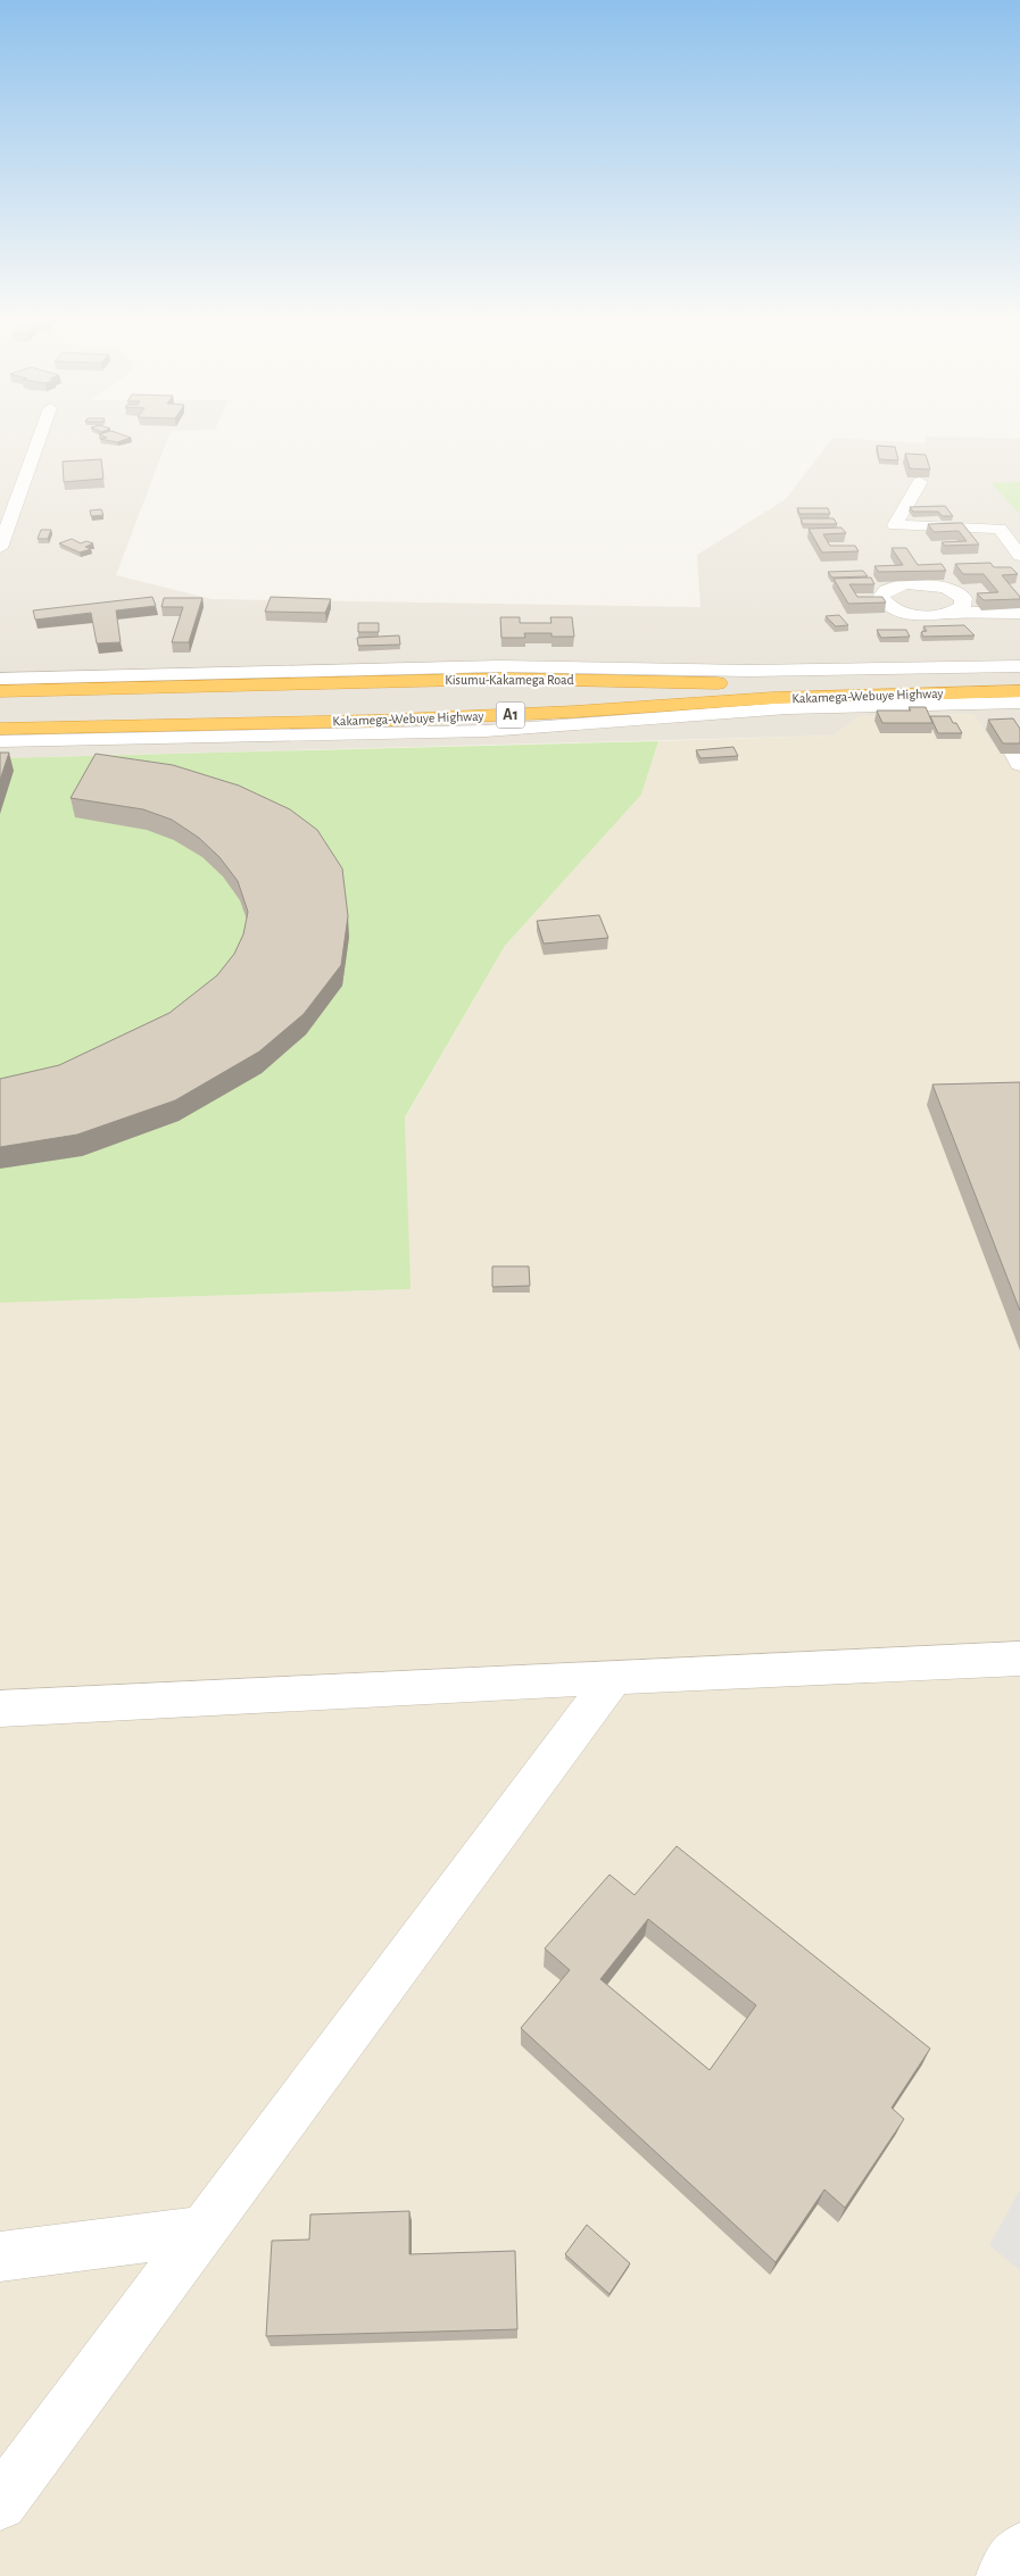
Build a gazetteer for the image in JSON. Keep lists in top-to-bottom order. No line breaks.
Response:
{"streets":{"highway":["Kisumu-Kakamega Road","Kakamega-Webuye Highway","A1"]}}
